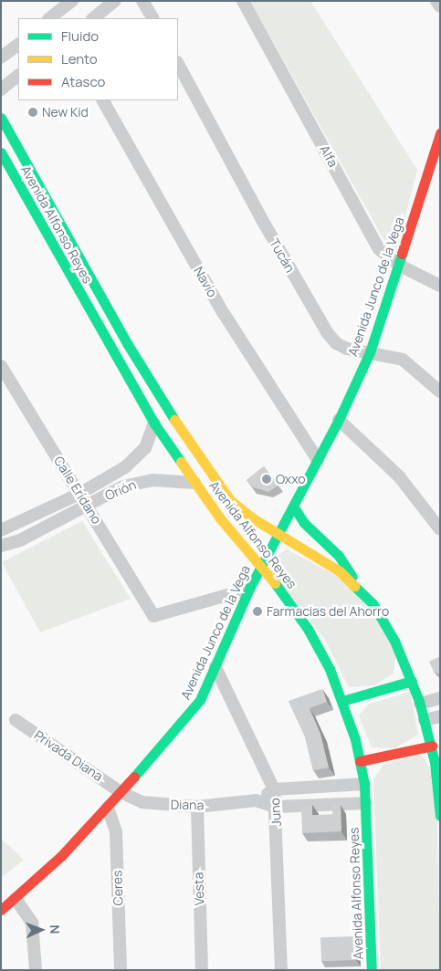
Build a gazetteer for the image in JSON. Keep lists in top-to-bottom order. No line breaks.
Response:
{"streets":{"main road":["Avenida Alfonso Reyes","Avenida Junco de la Vega"],"street":["Alfa","Tucán","Navío","Calle Erídano","Orión","Privada Diana","Diana","Juno","Ceres","Vesta"]},"crossings":[["Alfa","Avenida Junco de la Vega"],["Avenida Alfonso Reyes","Avenida Junco de la Vega"],["Avenida Alfonso Reyes","Orión"],["Avenida Alfonso Reyes","Diana"],["Tucán","Avenida Junco de la Vega"],["Navío","Avenida Junco de la Vega"],["Avenida Junco de la Vega","Calle Erídano"],["Avenida Junco de la Vega","Privada Diana"],["Avenida Junco de la Vega","Diana"],["Avenida Junco de la Vega","Juno"],["Avenida Junco de la Vega","Ceres"],["Calle Erídano","Orión"],["Privada Diana","Diana"],["Diana","Juno"],["Diana","Vesta"]],"places":["New Kid","Oxxo","Farmacias del Ahorro"],"legend":["Fluido","Lento","Atasco"],"north":"right"}
